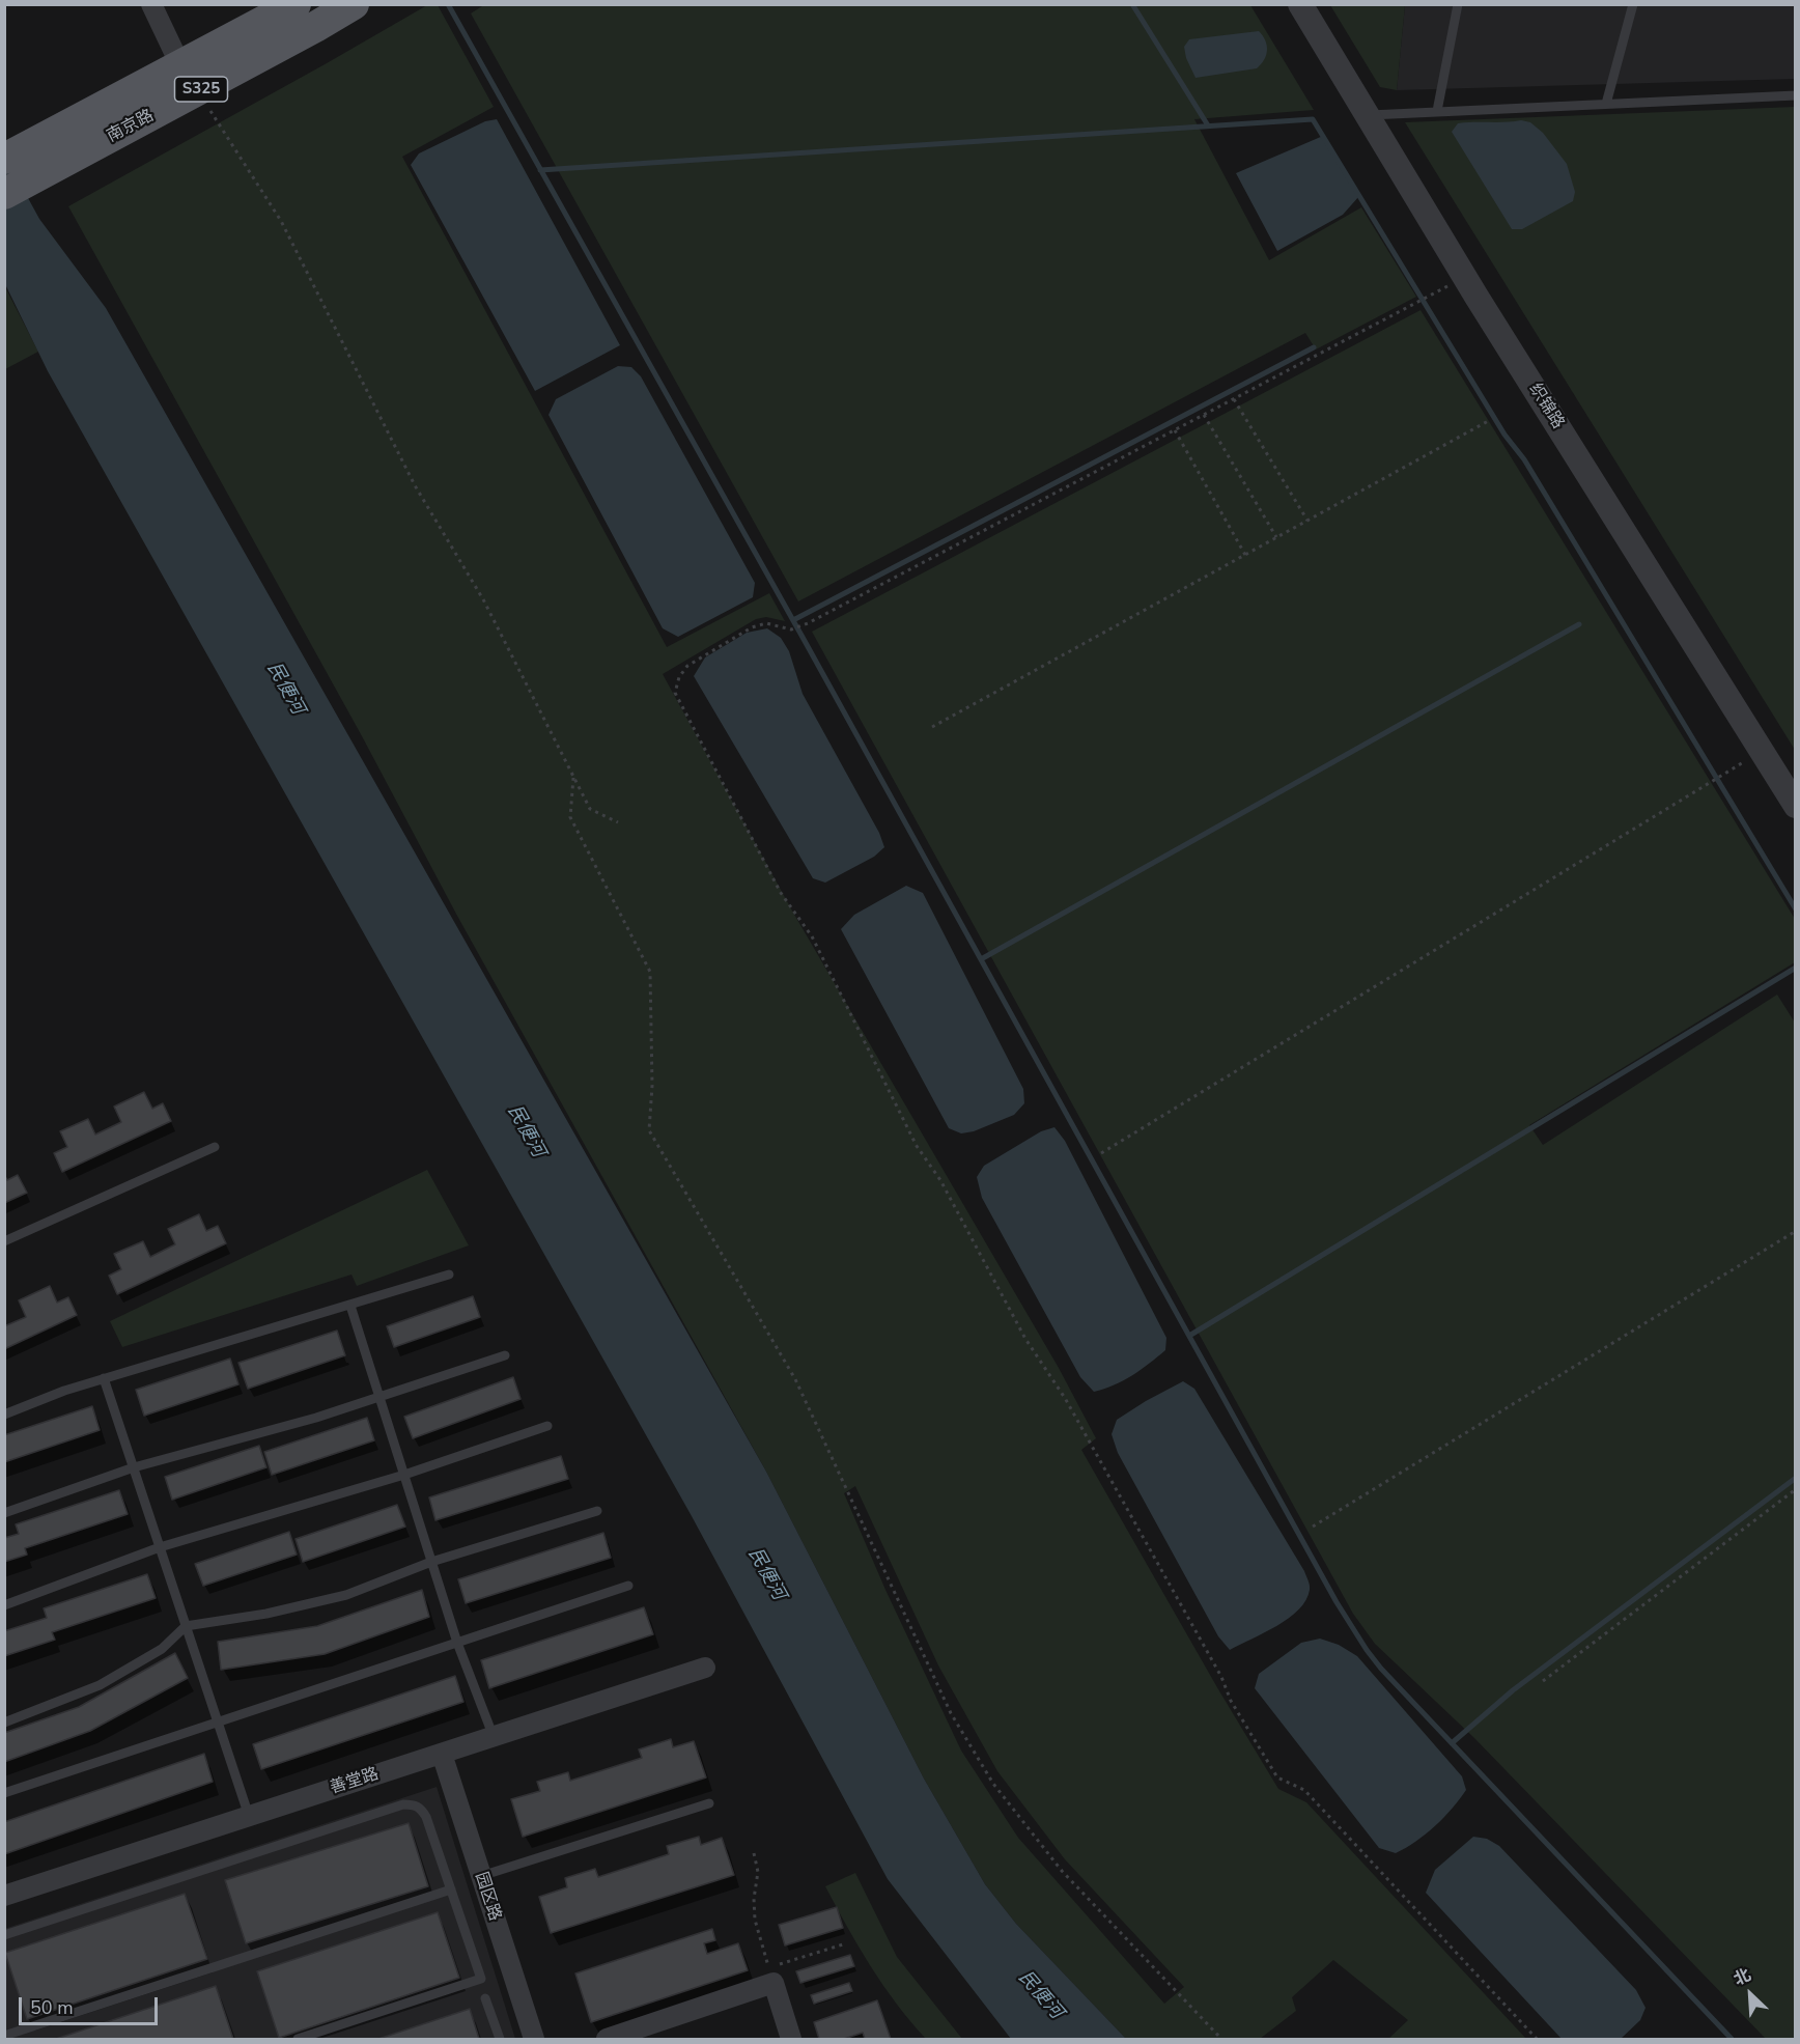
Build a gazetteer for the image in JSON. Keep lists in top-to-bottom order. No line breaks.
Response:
{"streets":{"main road":["S325","南京路"],"street":["织锦路","善堂路","园区路"]},"crossings":[["善堂路","园区路"]],"water":["民便河"],"scale_bar":"50 m","north":"top left"}
